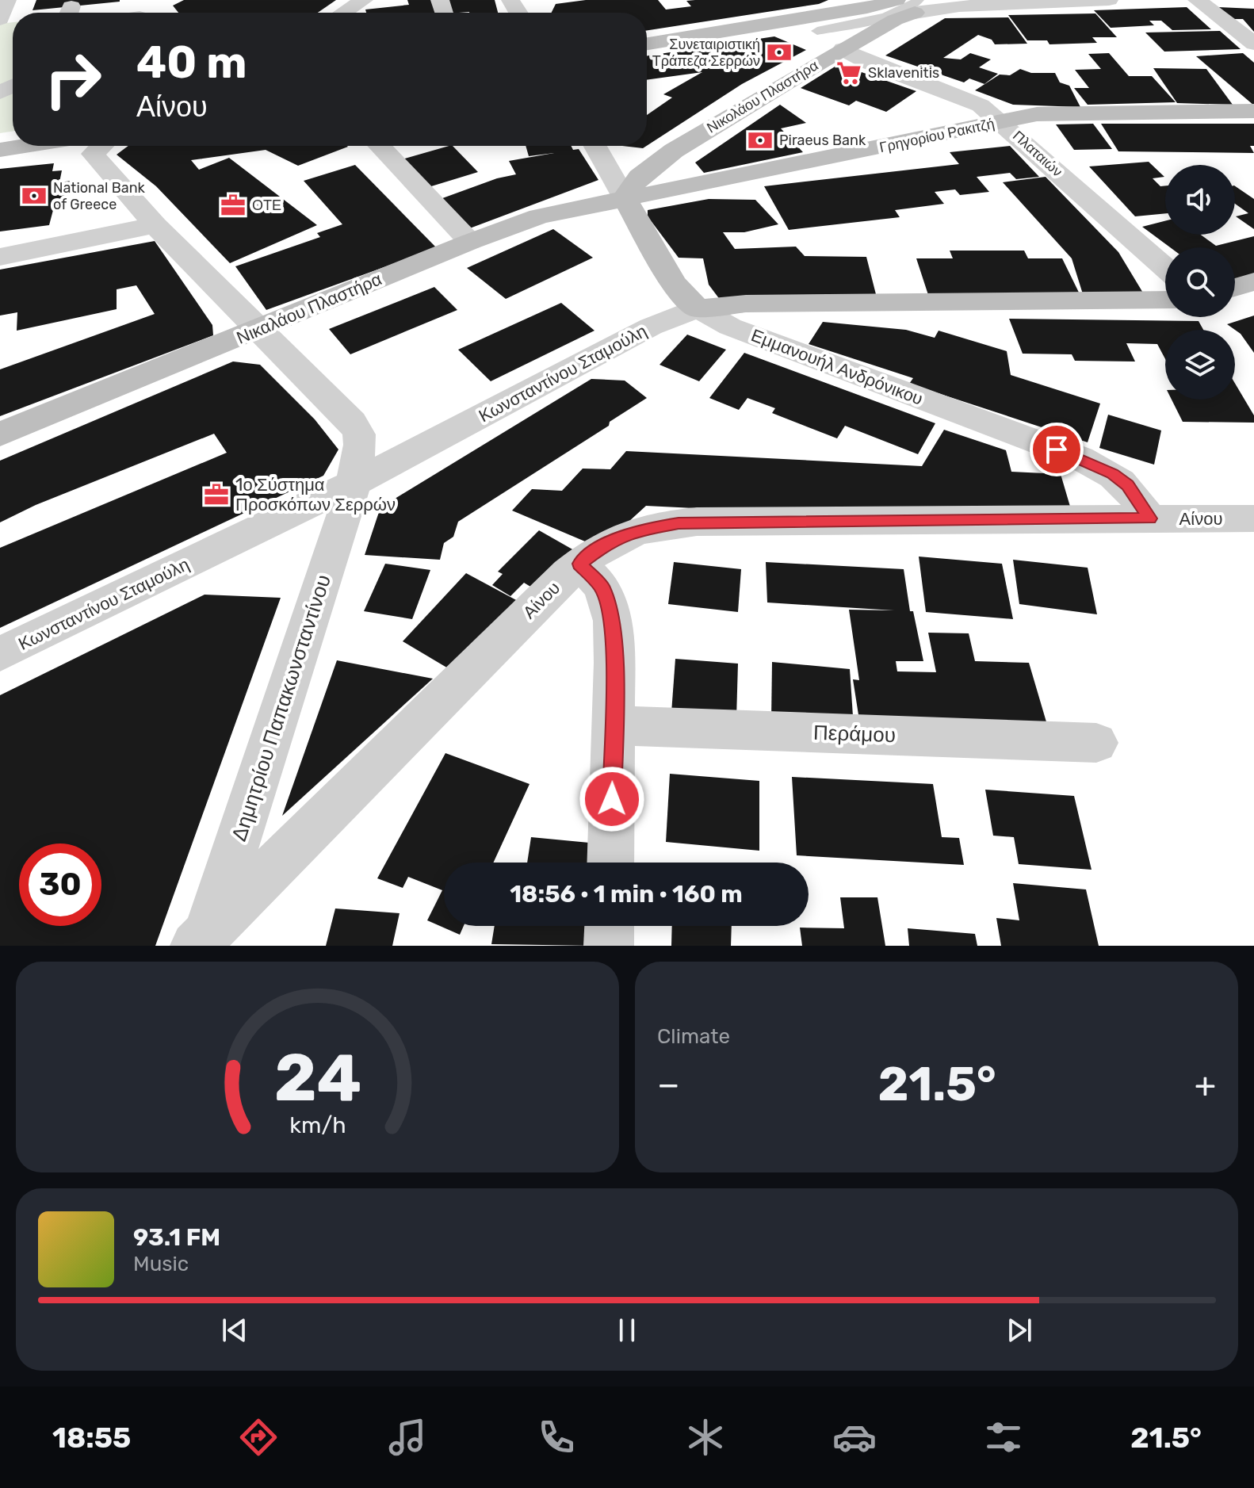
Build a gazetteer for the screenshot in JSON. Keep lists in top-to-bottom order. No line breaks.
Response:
{"streets":{"street":["Νικολάου Πλαστήρα","Γρηγορίου Ρακιτζή","Πλαταιών","Νικαλάου Πλαστήρα","Εμμανουήλ Ανδρόνικου","Κωνσταντίνου Σταμούλη","Αίνου","Δημητρίου Παπακωνσταντίνου","Περάμου"]},"crossings":[["Νικολάου Πλαστήρα","Γρηγορίου Ρακιτζή"],["Νικολάου Πλαστήρα","Πλαταιών"],["Νικολάου Πλαστήρα","Νικαλάου Πλαστήρα"],["Νικολάου Πλαστήρα","Εμμανουήλ Ανδρόνικου"],["Γρηγορίου Ρακιτζή","Πλαταιών"],["Γρηγορίου Ρακιτζή","Νικαλάου Πλαστήρα"],["Γρηγορίου Ρακιτζή","Εμμανουήλ Ανδρόνικου"],["Νικαλάου Πλαστήρα","Εμμανουήλ Ανδρόνικου"],["Νικαλάου Πλαστήρα","Δημητρίου Παπακωνσταντίνου"],["Εμμανουήλ Ανδρόνικου","Κωνσταντίνου Σταμούλη"],["Εμμανουήλ Ανδρόνικου","Αίνου"],["Κωνσταντίνου Σταμούλη","Δημητρίου Παπακωνσταντίνου"],["Αίνου","Δημητρίου Παπακωνσταντίνου"]],"places":{"bank":["Συνεταιριστική Τράπεζα Σερρών","Piraeus Bank","National Bank of Greece"],"supermarket":["Sklavenitis"],"office":["ΟΤΕ","1ο Σύστημα Προσκόπων Σερρών"]},"page":{"turn":["40 m","Αίνου"],"limit":"30","trip":"18:56 · 1 min · 160 m","tile":"Climate","heat":["−","21.5°","+"],"song":["93.1 FM","Music"],"tabs":["18:55","21.5°"],"gauge":["24","km/h"]}}
